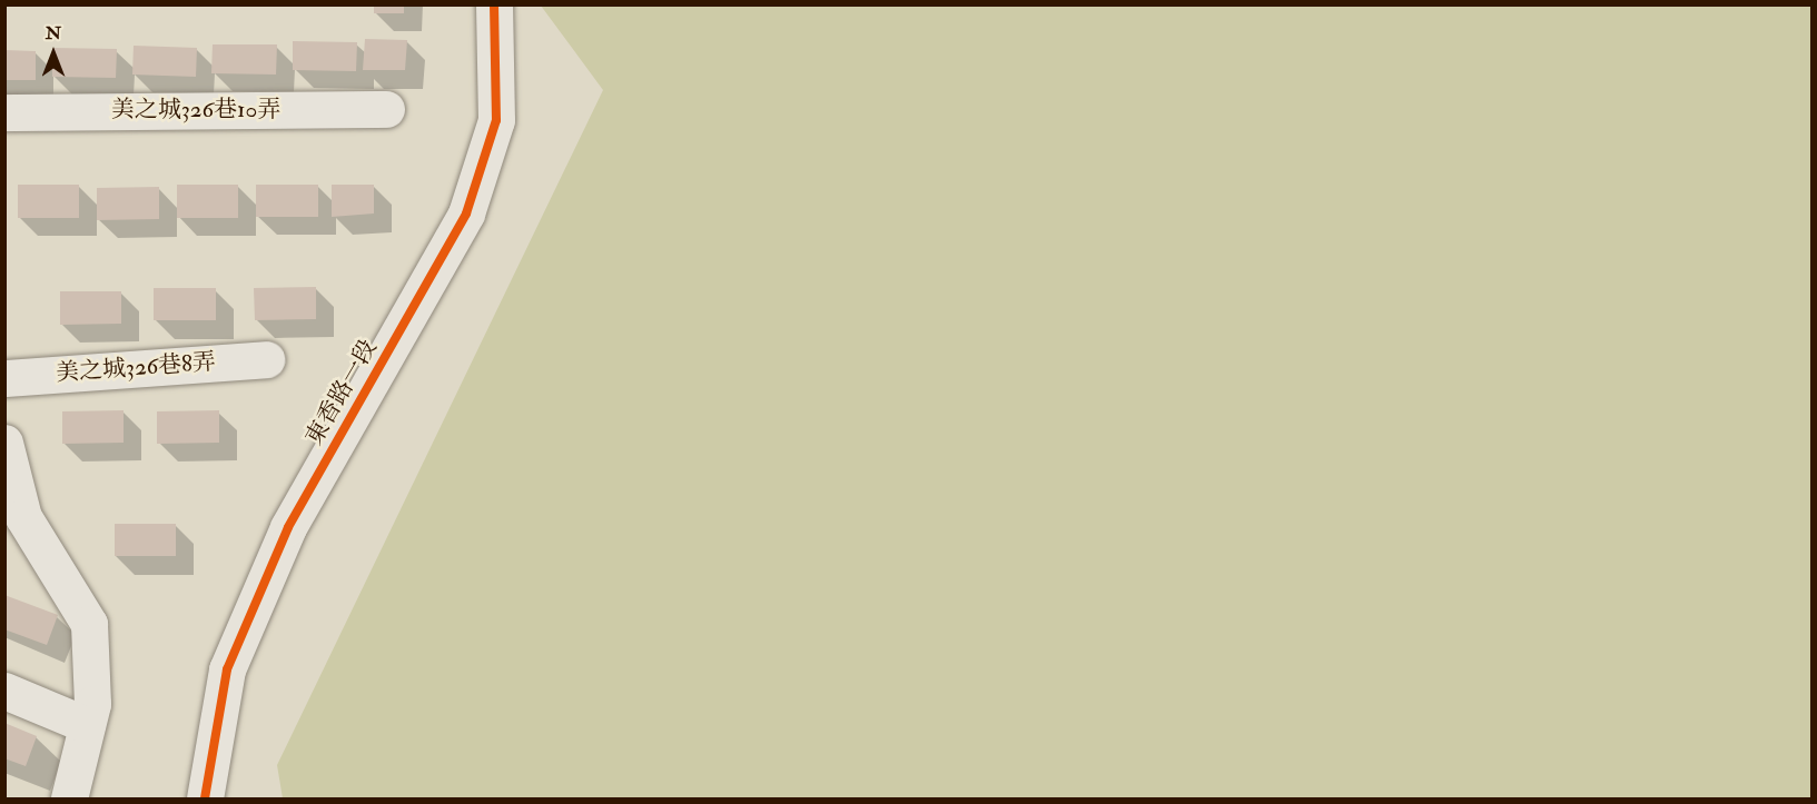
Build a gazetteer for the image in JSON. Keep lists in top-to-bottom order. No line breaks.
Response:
{"streets":{"street":["美之城326巷10弄","美之城326巷8弄","東香路一段"]},"north":"top"}
